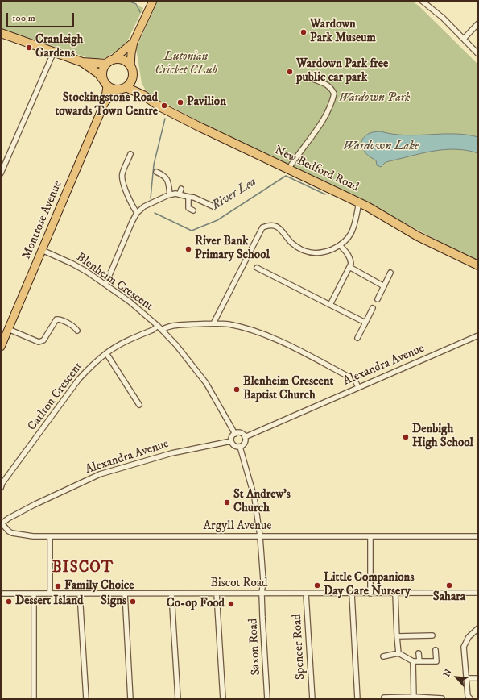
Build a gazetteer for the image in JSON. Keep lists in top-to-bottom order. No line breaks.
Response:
{"streets":{"highway":["New Bedford Road"],"main road":["Montrose Avenue"],"street":["Blenheim Crescent","Alexandra Avenue","Carlton Crescent","Argyll Avenue","Biscot Road","Saxon Road","Spencer Road"]},"crossings":[["New Bedford Road","Montrose Avenue"],["Montrose Avenue","Blenheim Crescent"],["Blenheim Crescent","Alexandra Avenue"],["Blenheim Crescent","Carlton Crescent"],["Alexandra Avenue","Argyll Avenue"],["Biscot Road","Saxon Road"],["Biscot Road","Spencer Road"]],"districts":["BISCOT"],"water":["Wardown Lake","River Lea"],"parks":["Lutonian Cricket CLub","Wardown Park"],"places":["Wardown Park Museum","Cranleigh Gardens","Wardown Park free public car park","Pavilion","Stockingstone Road towards Town Centre","River Bank Primary School","Blenheim Crescent Baptist Church","Denbigh High School","St Andrew's Church","Little Companions Day Care Nursery","Sahara","Family Choice","Dessert Island","Signs","Co-op Food"],"scale_bar":"100 m","north":"top left"}
